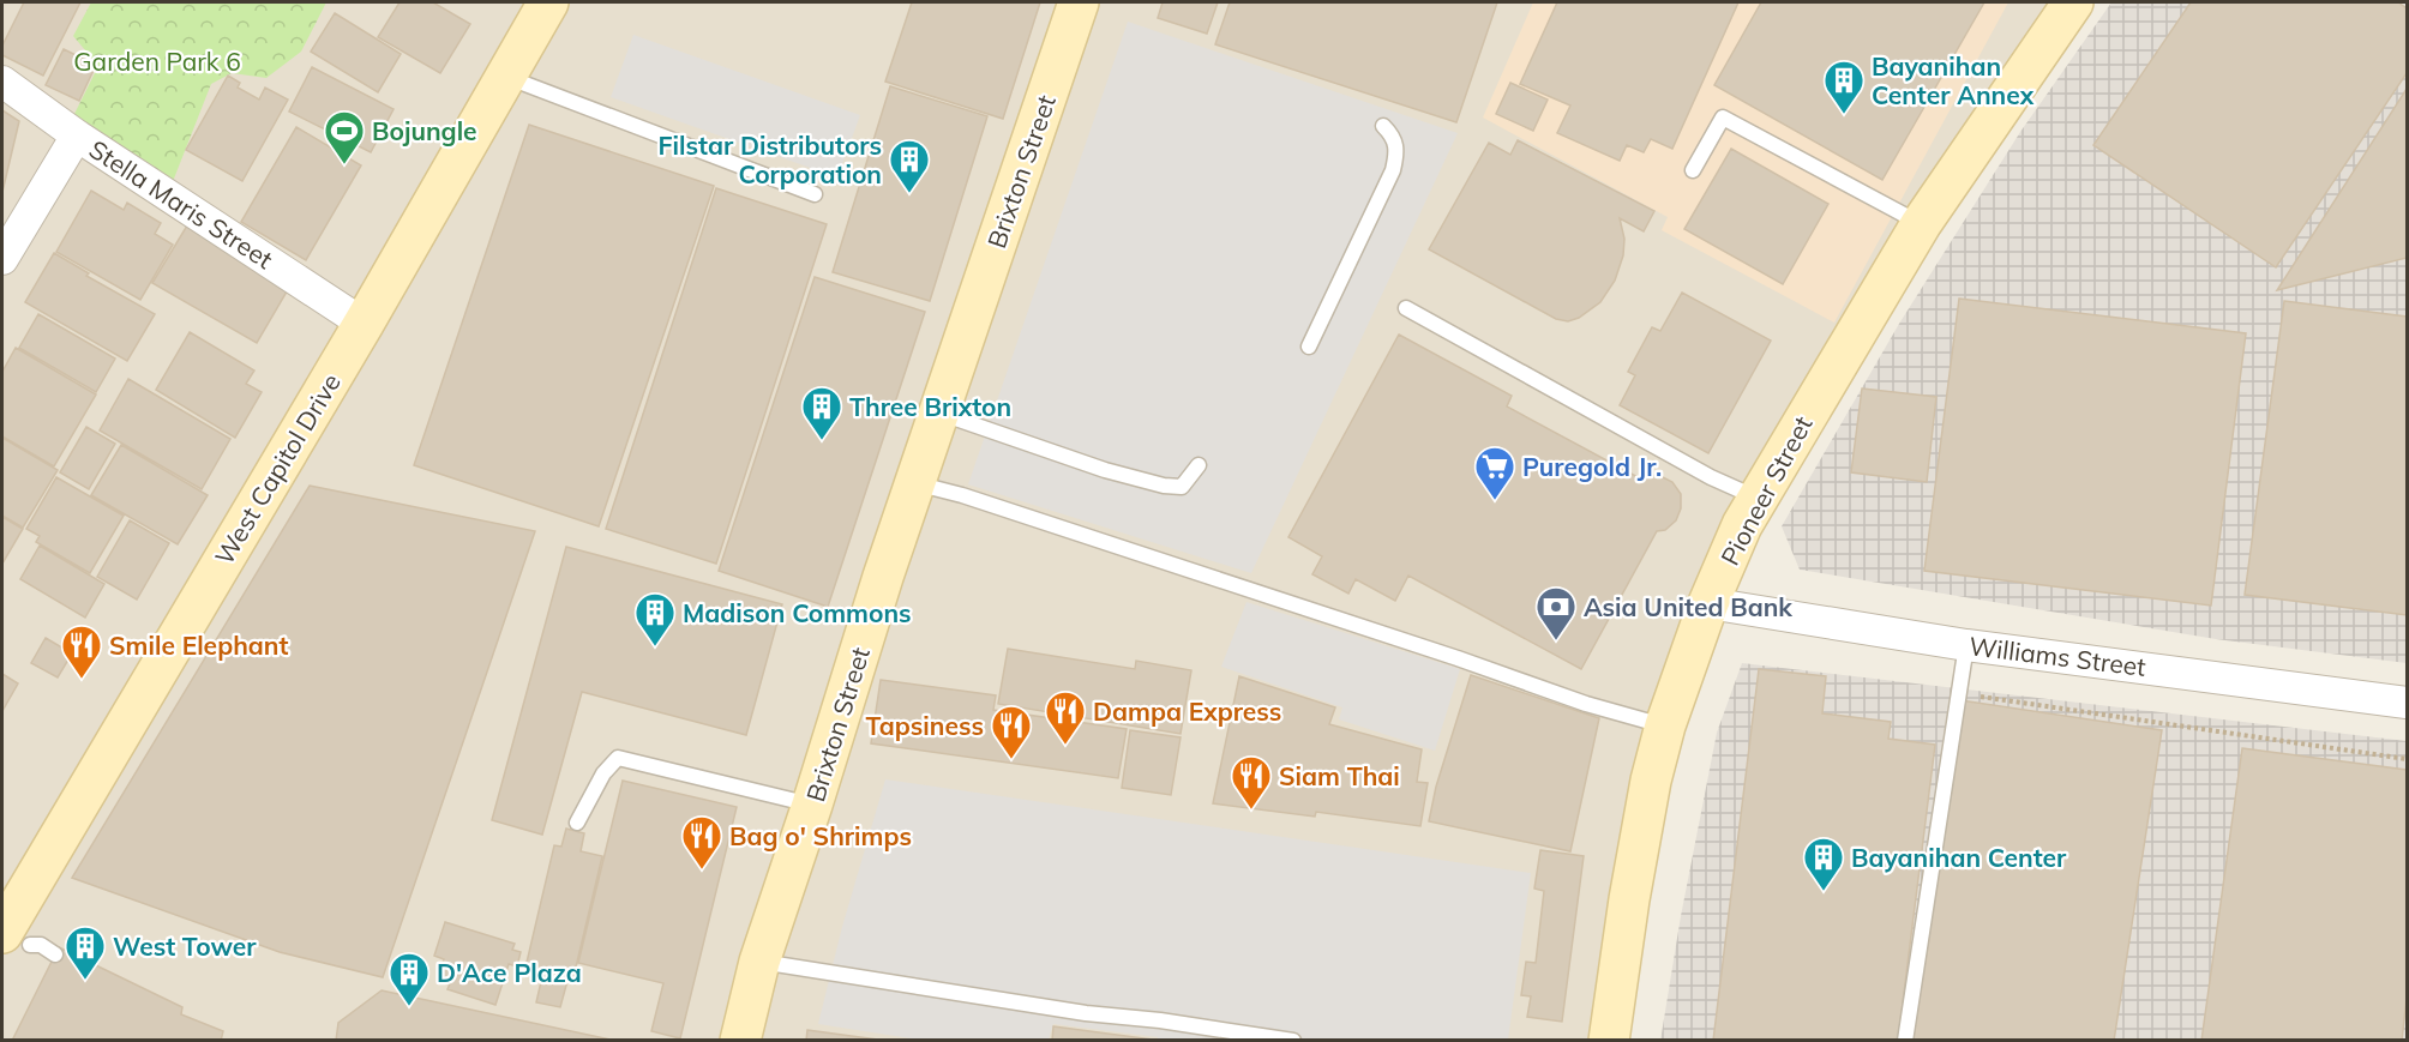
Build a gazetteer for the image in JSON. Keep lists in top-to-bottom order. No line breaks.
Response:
{"streets":{"street":["Brixton Street","Stella Maris Street","West Capitol Drive","Pioneer Street","Williams Street"]},"crossings":[["Stella Maris Street","West Capitol Drive"],["Pioneer Street","Williams Street"]],"parks":["Garden Park 6"],"places":{"building":["Bayanihan Center Annex","Filstar Distributors Corporation","Three Brixton","Madison Commons","Bayanihan Center","West Tower","D'Ace Plaza"],"sports":["Bojungle"],"supermarket":["Puregold Jr."],"bank":["Asia United Bank"],"restaurant":["Smile Elephant","Dampa Express","Tapsiness","Siam Thai","Bag o' Shrimps"]}}
